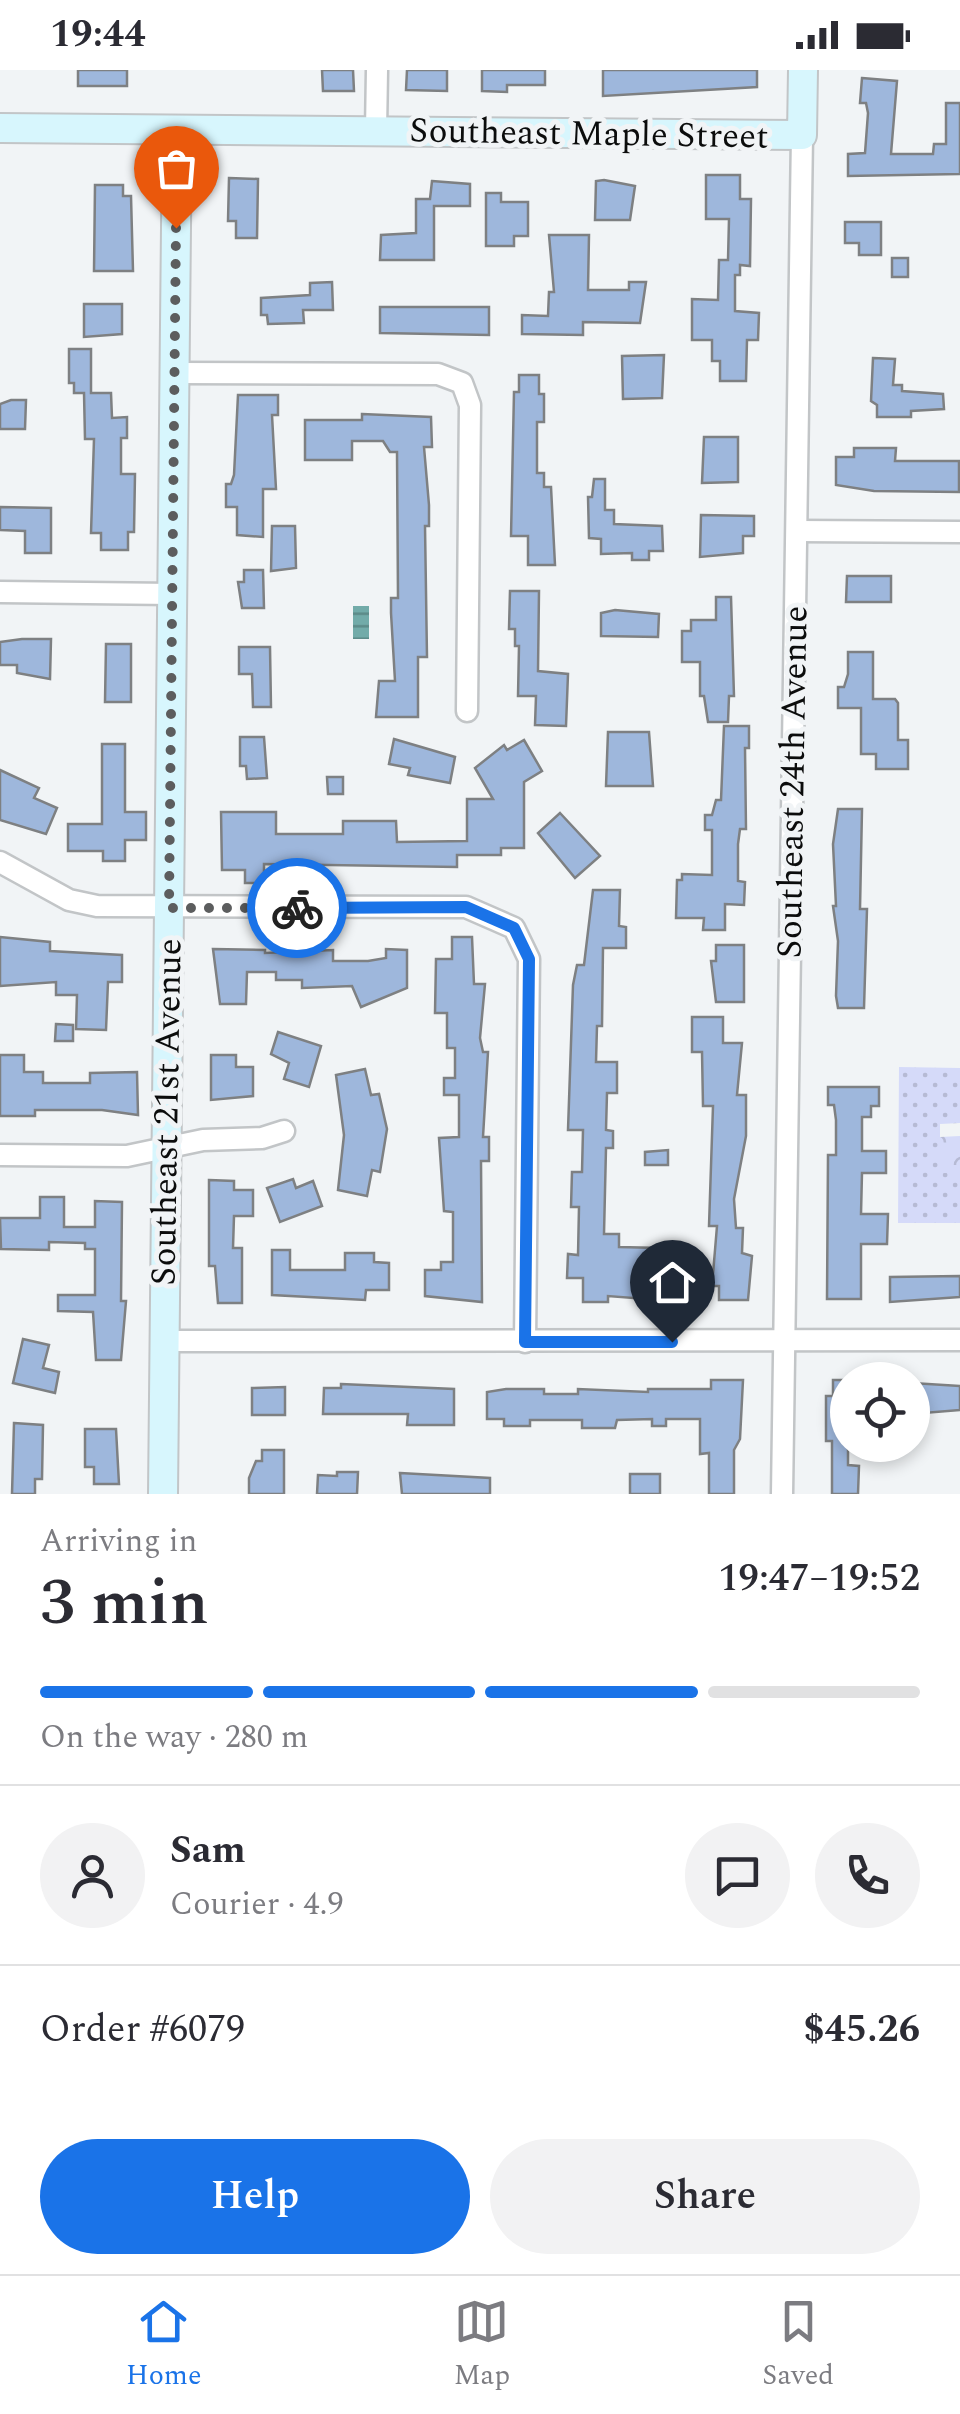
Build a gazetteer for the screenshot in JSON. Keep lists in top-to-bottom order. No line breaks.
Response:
{"streets":{"street":["Southeast Maple Street","Southeast 24th Avenue","Southeast 21st Avenue"]},"crossings":[["Southeast Maple Street","Southeast 24th Avenue"],["Southeast Maple Street","Southeast 21st Avenue"]],"page":{"status":"19:44","heading":["3 min","Arriving in","19:47–19:52"],"panel":["Sam","Courier · 4.9","Order #6079","$45.26"],"bar":"On the way · 280 m","buttons":["Help","Share"],"tabs":["Home","Map","Saved"]}}
